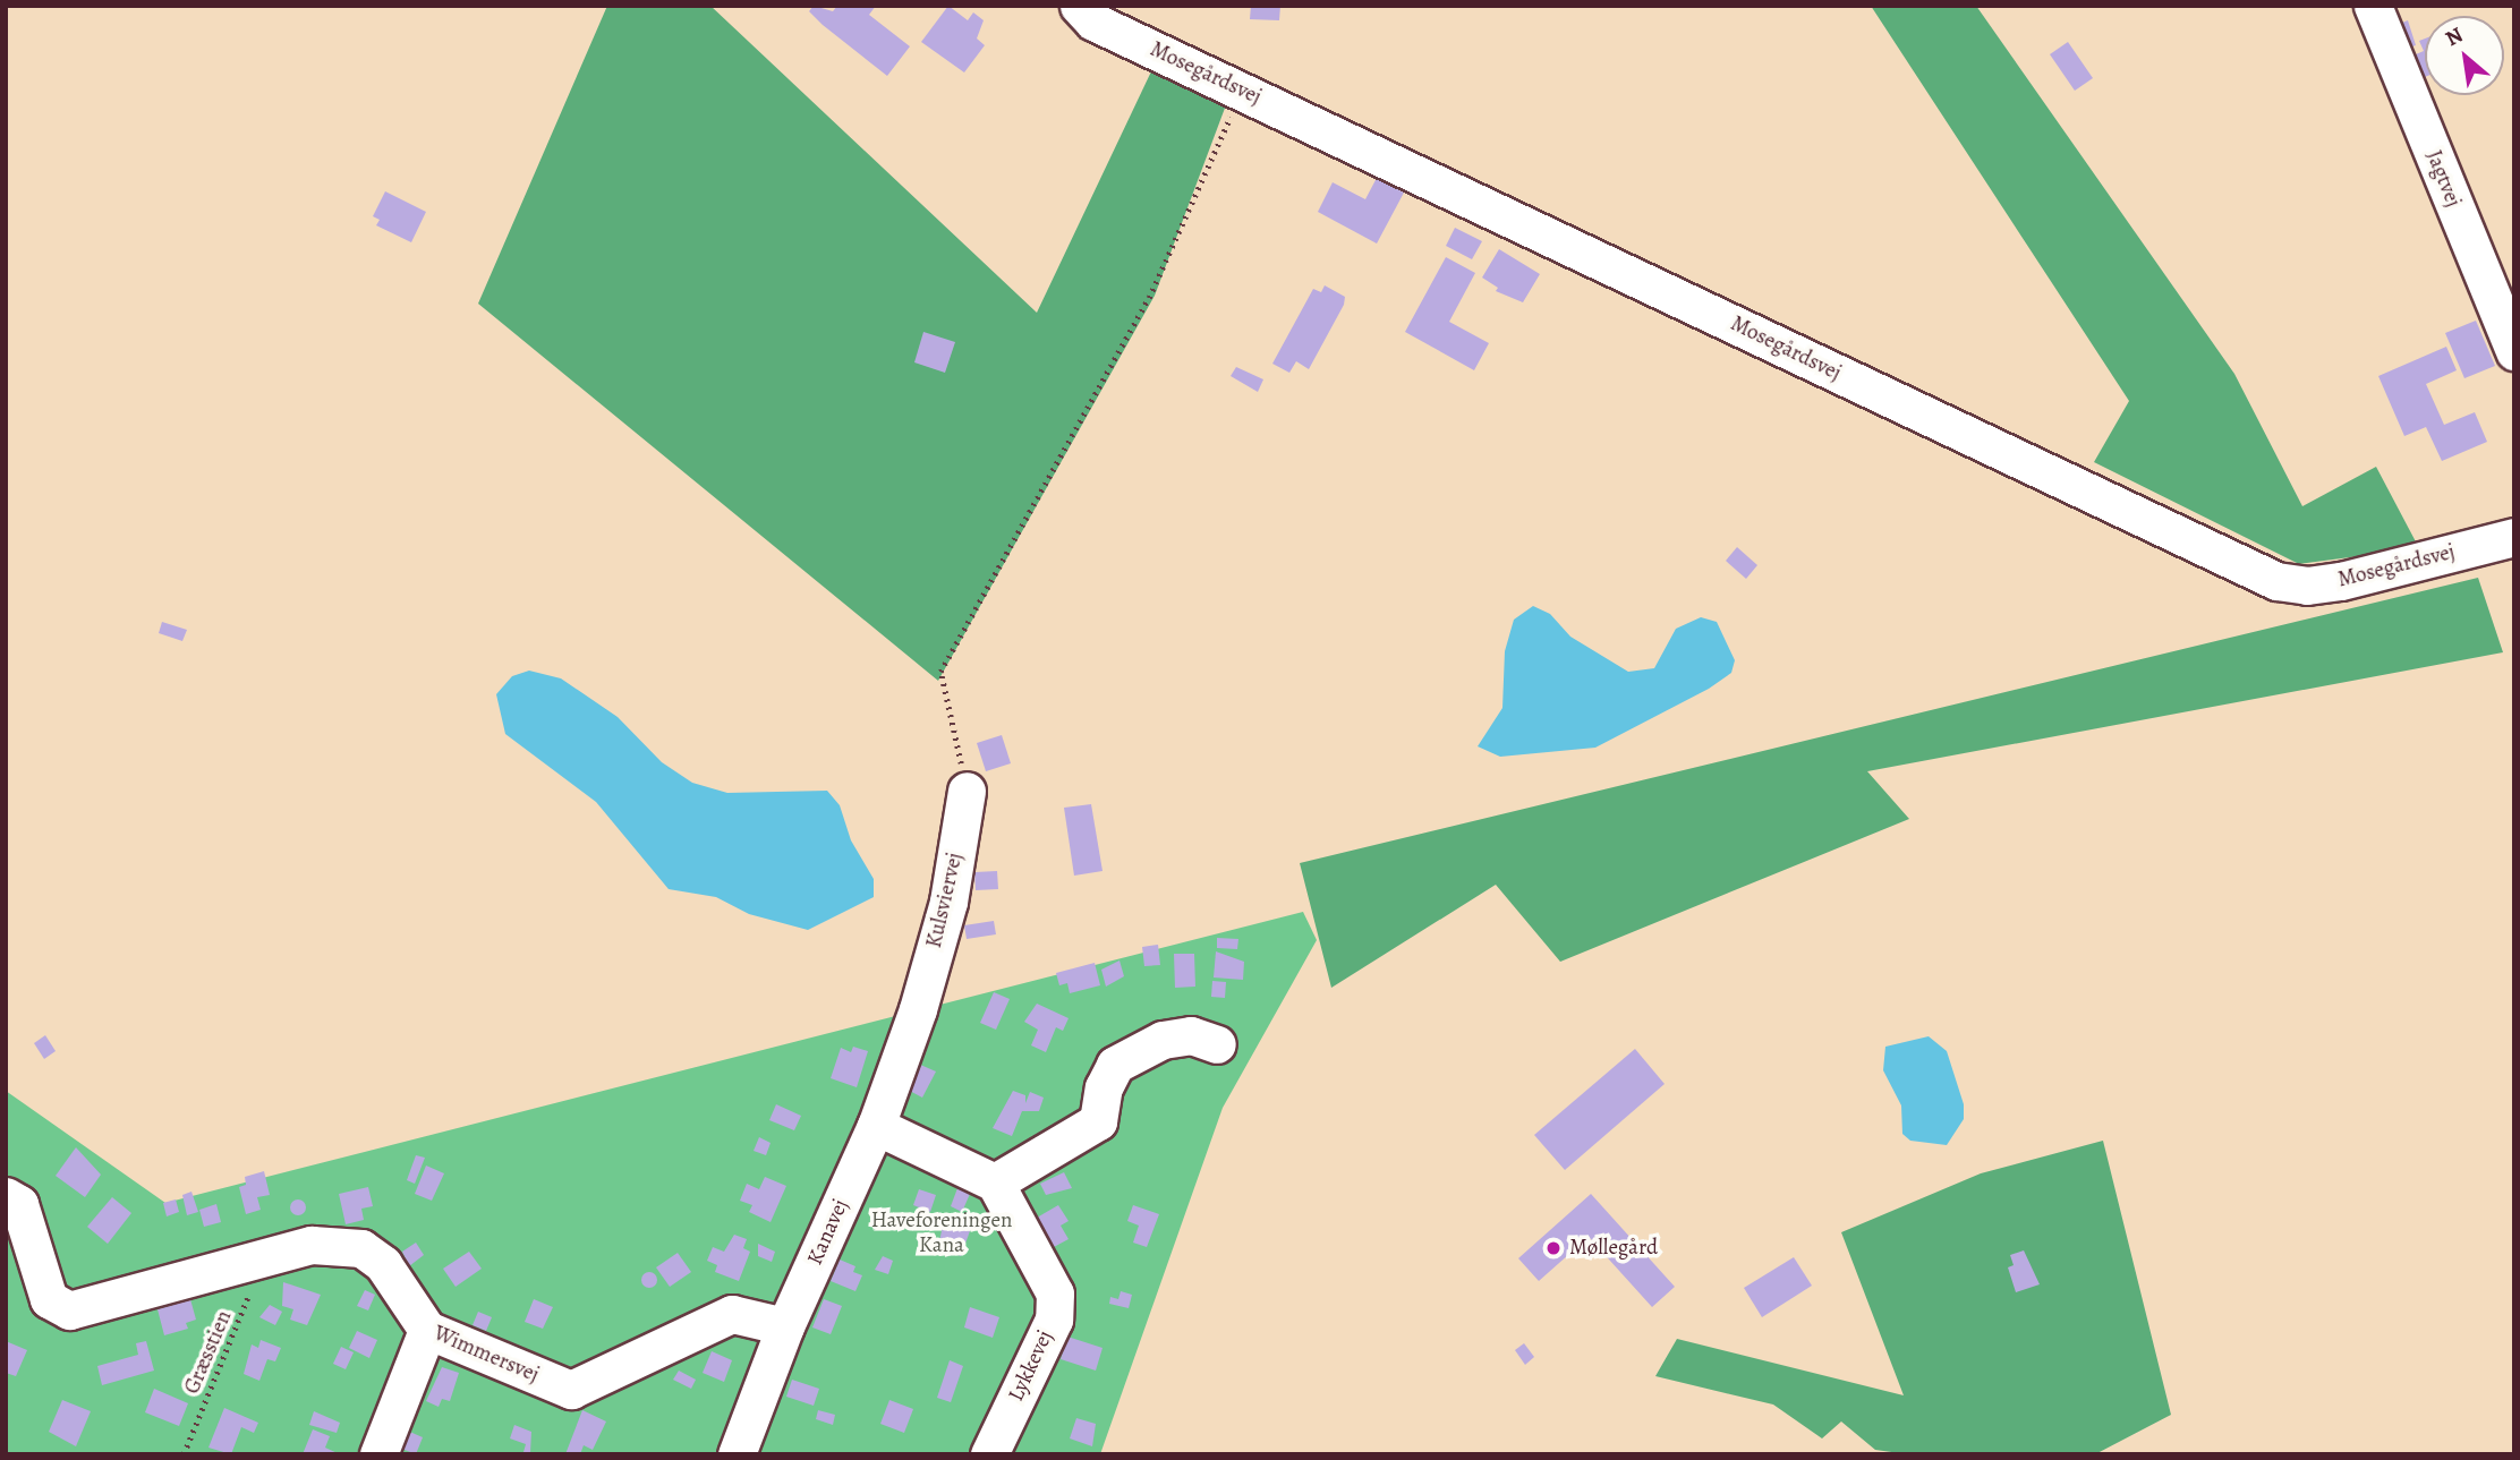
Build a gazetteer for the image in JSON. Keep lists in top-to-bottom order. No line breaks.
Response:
{"streets":{"street":["Mosegårdsvej","Jagtvej","Kulsviervej","Kanavej","Wimmersvej","Lykkevej"],"path":["Græsstien"]},"crossings":[["Kulsviervej","Kanavej"],["Kanavej","Wimmersvej"],["Græsstien","Wimmersvej"]],"parks":["Haveforeningen Kana"],"places":["Møllegård"],"north":"top left"}
